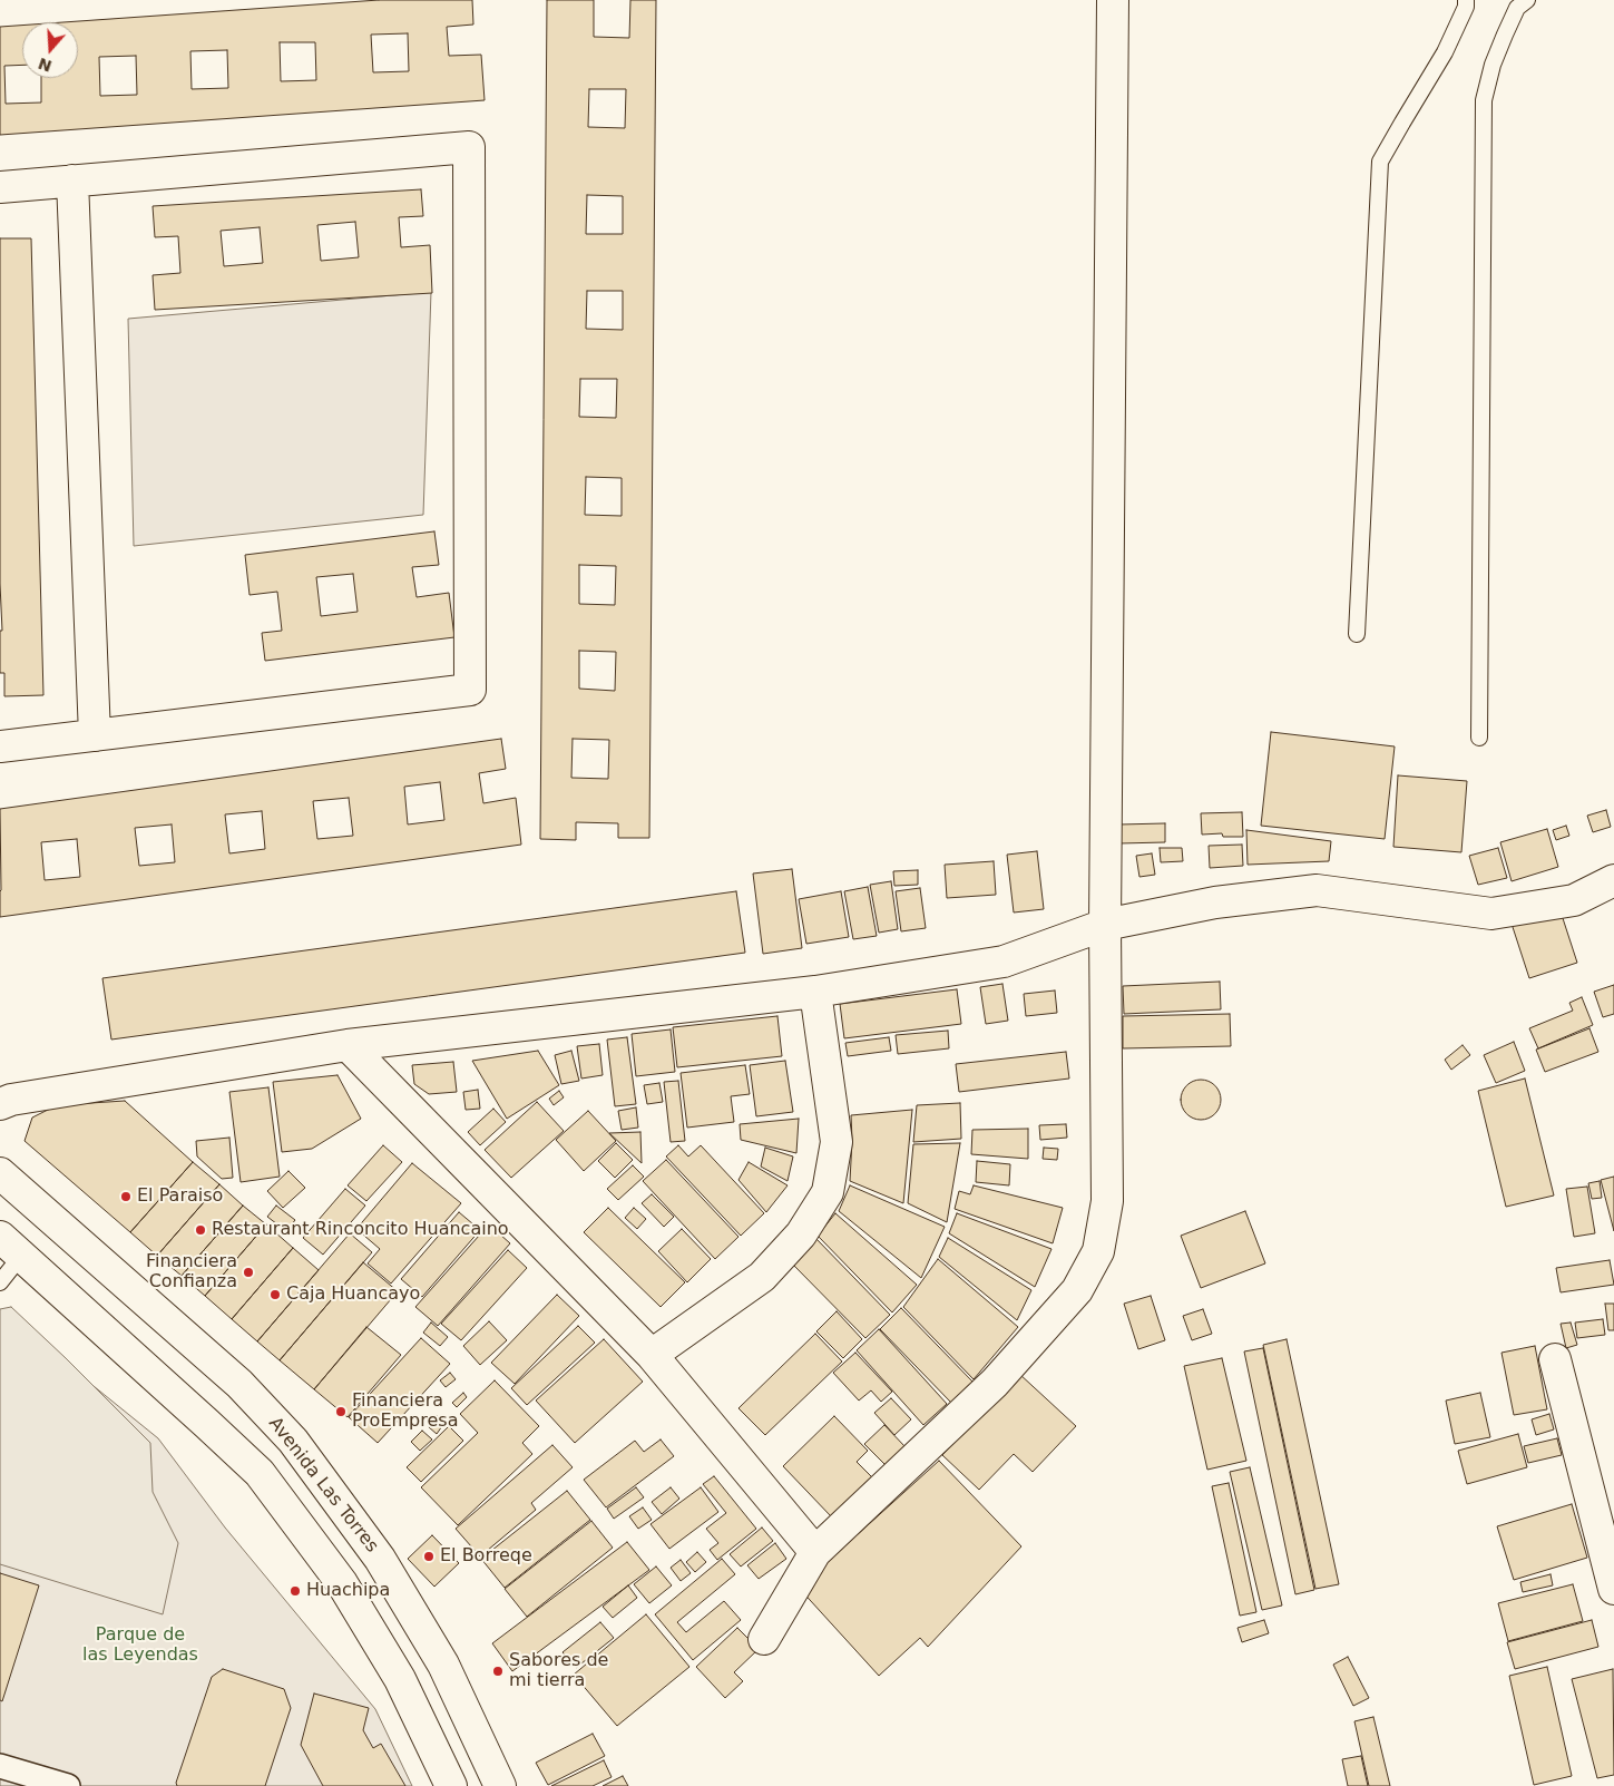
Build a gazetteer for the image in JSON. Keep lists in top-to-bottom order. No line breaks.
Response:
{"streets":{"main road":["Avenida Las Torres"]},"parks":["Parque de las Leyendas"],"places":["El Paraiso","Restaurant Rinconcito Huancaino","Financiera Confianza","Caja Huancayo","Financiera ProEmpresa","El Borreqe","Huachipa","Sabores de mi tierra"],"north":"bottom"}
